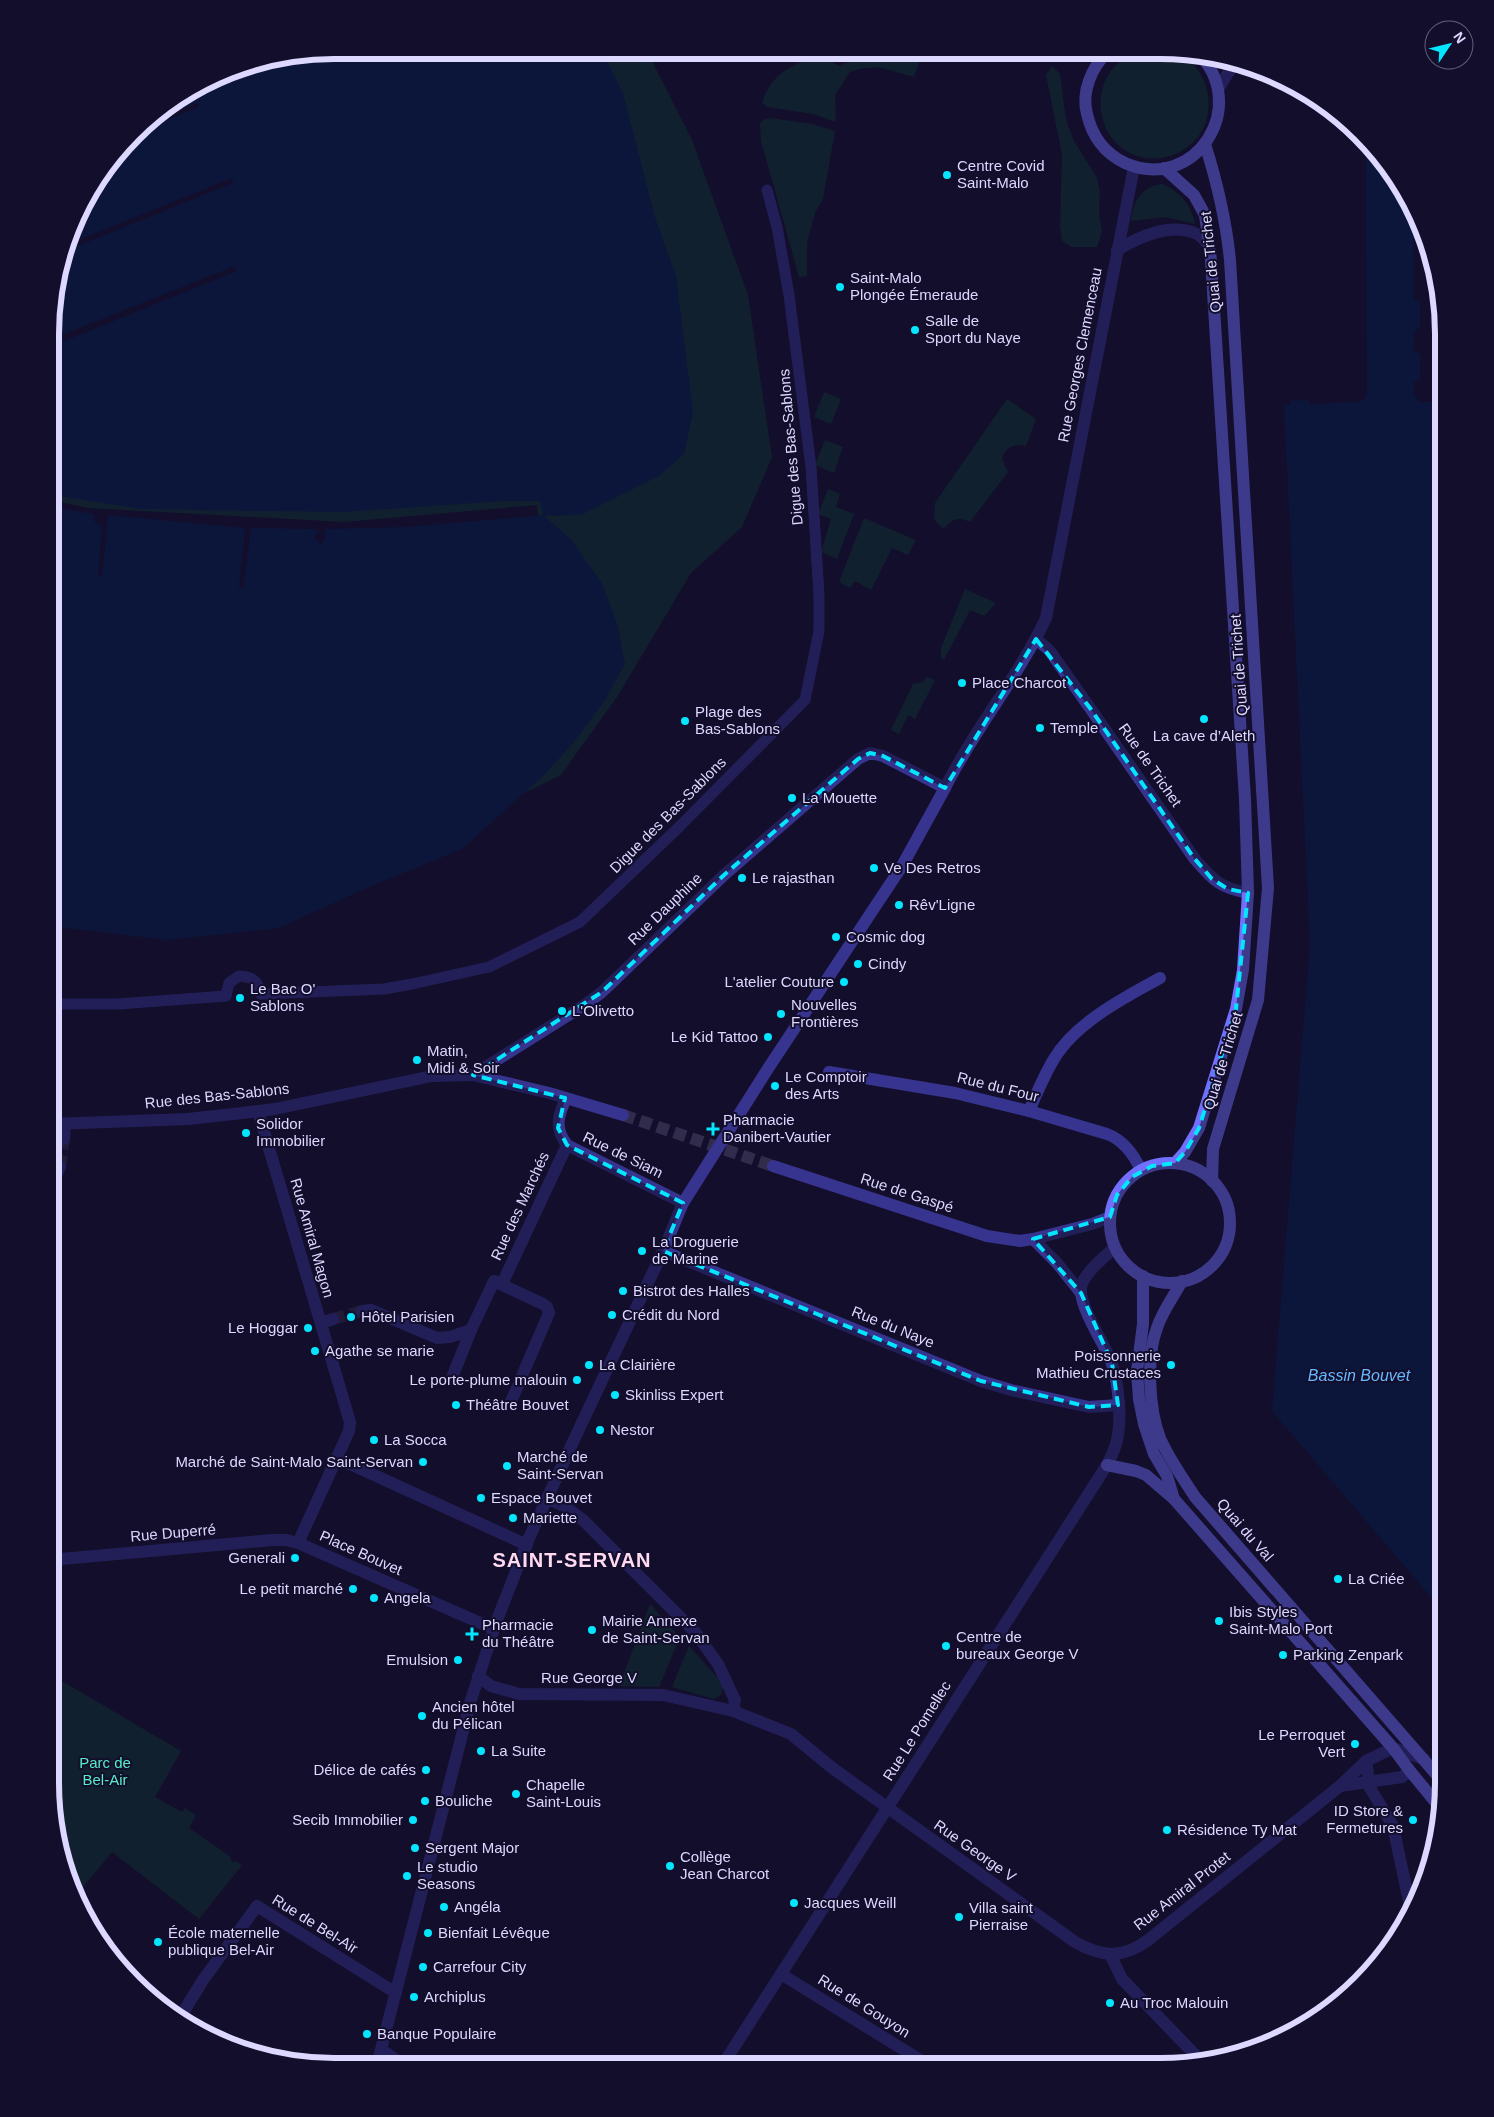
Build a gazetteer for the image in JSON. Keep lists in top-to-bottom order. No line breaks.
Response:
{"streets":{"main road":["Quai de Trichet","Quai du Val"],"street":["Rue Georges Clemenceau","Digue des Bas-Sablons","Rue de Trichet","Rue Dauphine","Rue du Four","Rue des Bas-Sablons","Rue de Siam","Rue de Gaspé","Rue des Marchés","Rue Amiral Magon","Rue du Naye","Rue Duperré","Place Bouvet","Rue George V","Rue Le Pomellec","Rue Amiral Protet","Rue de Bel-Air","Rue de Gouyon"]},"crossings":[["Quai de Trichet","Rue de Trichet"],["Quai de Trichet","Rue du Four"],["Quai de Trichet","Rue de Gaspé"],["Quai de Trichet","Quai du Val"],["Rue Georges Clemenceau","Rue de Trichet"],["Rue Georges Clemenceau","Rue Dauphine"],["Rue Georges Clemenceau","Rue de Siam"],["Rue Georges Clemenceau","Rue du Naye"],["Rue Georges Clemenceau","Place Bouvet"],["Rue Georges Clemenceau","Rue George V"],["Rue Georges Clemenceau","Rue de Bel-Air"],["Rue Dauphine","Rue des Bas-Sablons"],["Rue du Four","Rue de Gaspé"],["Rue du Four","Quai du Val"],["Rue des Bas-Sablons","Rue Amiral Magon"],["Rue de Siam","Rue des Marchés"],["Rue de Gaspé","Quai du Val"],["Rue Amiral Magon","Place Bouvet"],["Rue du Naye","Rue Le Pomellec"],["Rue Duperré","Place Bouvet"],["Rue George V","Rue Le Pomellec"],["Rue George V","Rue Amiral Protet"],["Rue Le Pomellec","Rue de Gouyon"]],"districts":["SAINT-SERVAN"],"water":["Bassin Bouvet"],"parks":["Parc de Bel-Air"],"places":{"other":["Centre Covid Saint-Malo","Saint-Malo Plongée Émeraude","Salle de Sport du Naye","Place Charcot","La cave d’Aleth","Plage des Bas-Sablons","Temple","La Mouette","Ve Des Retros","Le rajasthan","Rêv'Ligne","Cosmic dog","Cindy","L'atelier Couture","Le Bac O' Sablons","L'Olivetto","Nouvelles Frontières","Le Kid Tattoo","Matin, Midi & Soir","Le Comptoir des Arts","Solidor Immobilier","La Droguerie de Marine","Bistrot des Halles","Crédit du Nord","Hôtel Parisien","Le Hoggar","Agathe se marie","La Clairière","Poissonnerie Mathieu Crustaces","Le porte-plume malouin","Skinliss Expert","Théâtre Bouvet","Nestor","La Socca","Marché de Saint-Malo Saint-Servan","Marché de Saint-Servan","Espace Bouvet","Mariette","Generali","La Criée","Le petit marché","Angela","Ibis Styles Saint-Malo Port","Mairie Annexe de Saint-Servan","Centre de bureaux George V","Parking Zenpark","Emulsion","Ancien hôtel du Pélican","Le Perroquet Vert","La Suite","Délice de cafés","Chapelle Saint-Louis","Bouliche","Secib Immobilier","ID Store & Fermetures","Résidence Ty Mat","Sergent Major","Collège Jean Charcot","Le studio Seasons","Jacques Weill","Angéla","Villa saint Pierraise","Bienfait Lévêque","École maternelle publique Bel-Air","Carrefour City","Archiplus","Au Troc Malouin","Banque Populaire"],"health":["Pharmacie Danibert-Vautier","Pharmacie du Théâtre"]},"north":"top right"}
